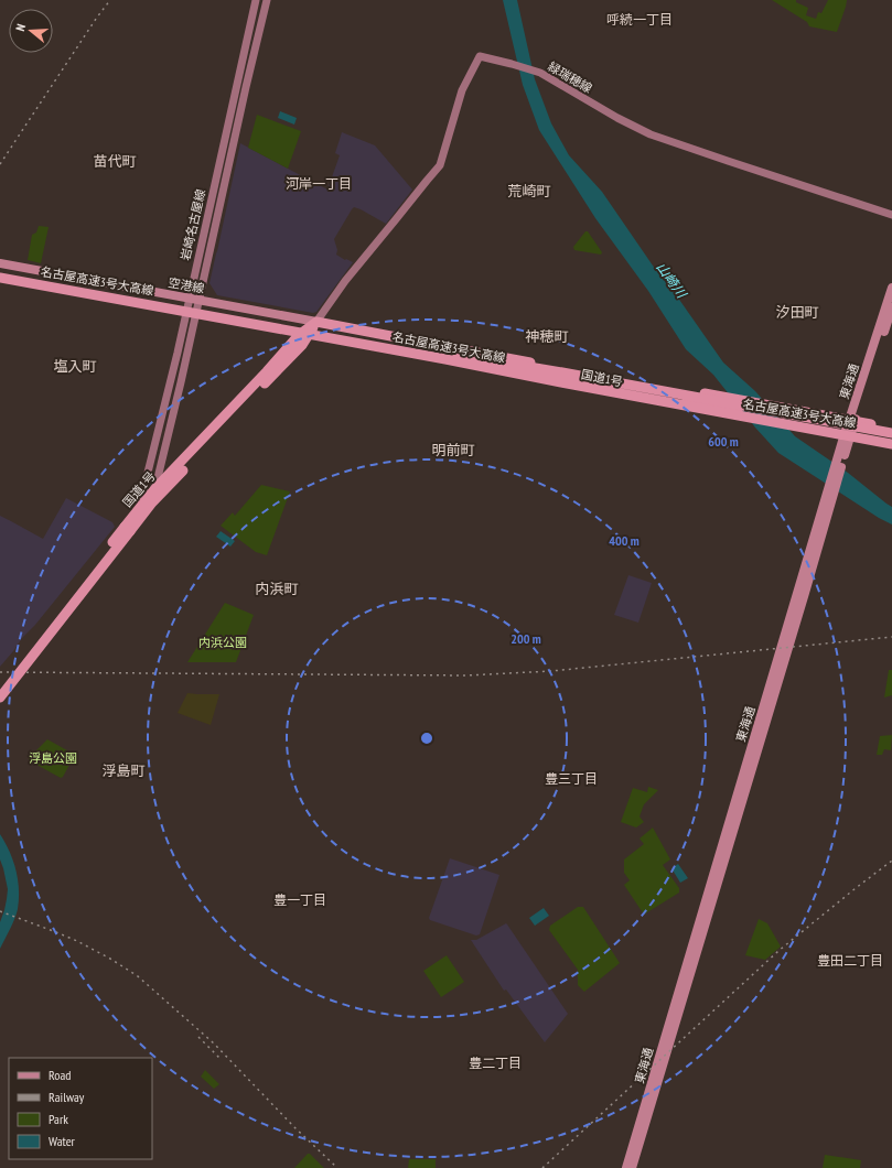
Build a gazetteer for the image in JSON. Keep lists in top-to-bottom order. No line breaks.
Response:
{"streets":{"highway":["名古屋高速3号大高線","国道1号"],"main road":["緑瑞穂線","岩崎名古屋線","空港線","東海通"]},"crossings":[["緑瑞穂線","空港線"],["緑瑞穂線","国道1号"],["岩崎名古屋線","空港線"],["岩崎名古屋線","国道1号"],["空港線","国道1号"],["国道1号","東海通"]],"districts":["呼続一丁目","苗代町","河岸一丁目","荒崎町","汐田町","神穂町","塩入町","明前町","内浜町","浮島町","豊三丁目","豊一丁目","豊田二丁目","豊二丁目"],"water":["山崎川"],"parks":["内浜公園","浮島公園"],"legend":["Road","Railway","Park","Water"],"north":"left","rings":["600 m","400 m","200 m"]}
